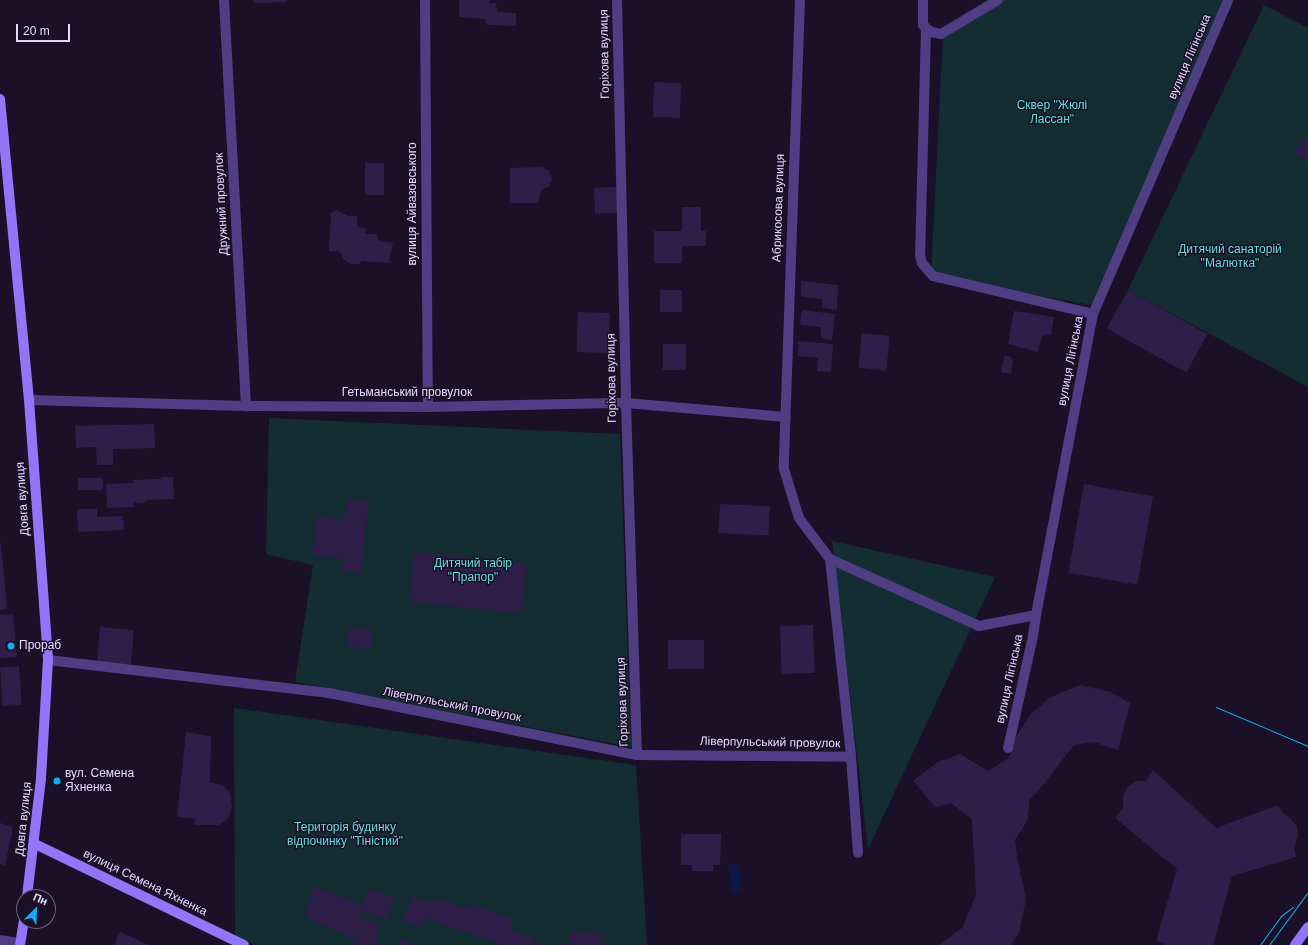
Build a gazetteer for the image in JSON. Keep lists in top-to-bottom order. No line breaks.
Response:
{"streets":{"street":["Горіхова вулиця","вулиця Лігінська","Дружний провулок","вулиця Айвазовського","Абрикосова вулиця","Гетьманський провулок","Довга вулиця","Ліверпульський провулок","вулиця Семена Яхненка"]},"crossings":[["Горіхова вулиця","Гетьманський провулок"],["Горіхова вулиця","Ліверпульський провулок"],["Дружний провулок","Гетьманський провулок"],["вулиця Айвазовського","Гетьманський провулок"],["Абрикосова вулиця","Гетьманський провулок"],["Гетьманський провулок","Довга вулиця"],["Довга вулиця","Ліверпульський провулок"],["Довга вулиця","вулиця Семена Яхненка"]],"parks":["Сквер \"Жюлі Лассан\"","Дитячий санаторій \"Малютка\"","Дитячий табір \"Прапор\"","Територія будинку відпочинку \"Тіністий\""],"places":["Прораб","вул. Семена Яхненка"],"scale_bar":"20 m","north":"top right"}
